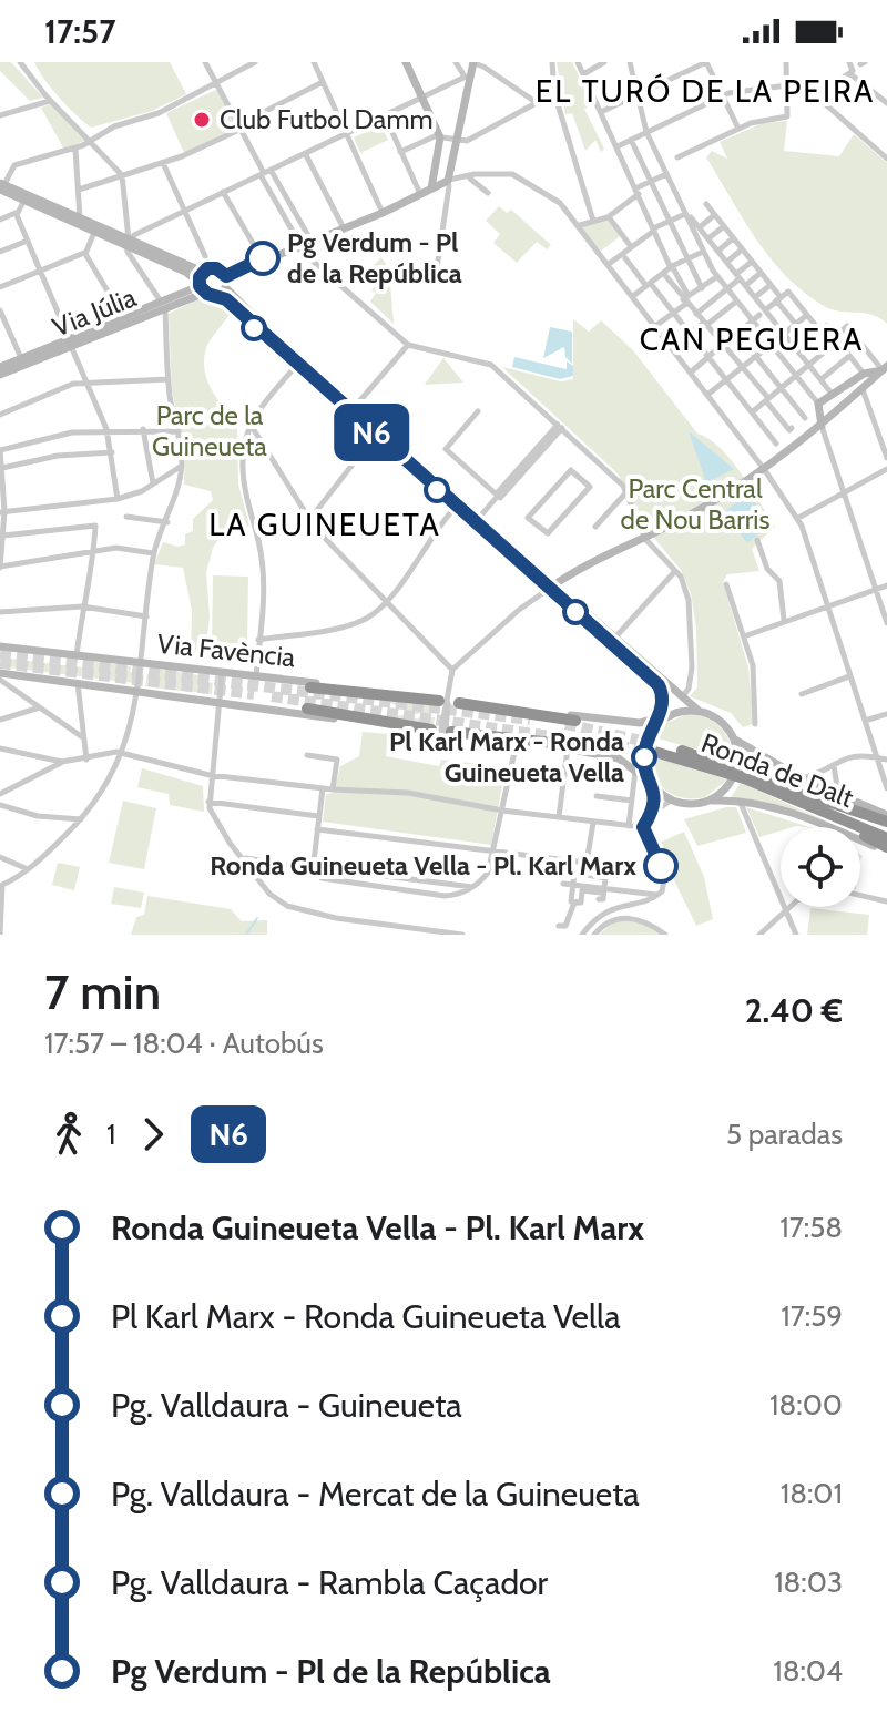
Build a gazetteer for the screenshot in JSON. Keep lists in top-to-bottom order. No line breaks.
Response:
{"streets":{"highway":["Ronda de Dalt"],"street":["Via Júlia","Via Favència"]},"districts":["EL TURÓ DE LA PEIRA","CAN PEGUERA","LA GUINEUETA"],"parks":["Parc de la Guineueta","Parc Central de Nou Barris"],"places":["Club Futbol Damm","Pg Verdum - Pl de la República","Pl Karl Marx - Ronda Guineueta Vella","Ronda Guineueta Vella - Pl. Karl Marx"],"lines":["bus line N6"],"page":{"status":"17:57","on_map":"N6","heading":["7 min","17:57 – 18:04 · Autobús","2.40 €"],"legs":["1","N6","5 paradas"],"list":[{"name":"Ronda Guineueta Vella - Pl. Karl Marx","value":"17:58"},{"name":"Pl Karl Marx - Ronda Guineueta Vella","value":"17:59"},{"name":"Pg. Valldaura - Guineueta","value":"18:00"},{"name":"Pg. Valldaura - Mercat de la Guineueta","value":"18:01"},{"name":"Pg. Valldaura - Rambla Caçador","value":"18:03"},{"name":"Pg Verdum - Pl de la República","value":"18:04"}]}}
